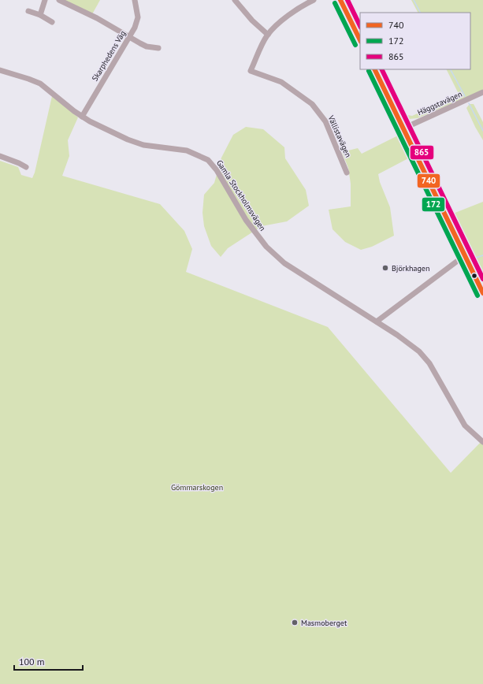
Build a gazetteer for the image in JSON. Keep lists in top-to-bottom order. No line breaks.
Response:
{"streets":{"street":["Skarphedens Väg","Häggstavägen","Vällistavägen","Gamla Stockholmsvägen"]},"crossings":[["Skarphedens Väg","Gamla Stockholmsvägen"]],"parks":["Gömmarskogen"],"places":["Björkhagen","Masmoberget"],"lines":["transit line 740","transit line 865","transit line 172"],"legend":["740","172","865"],"scale_bar":"100 m"}
